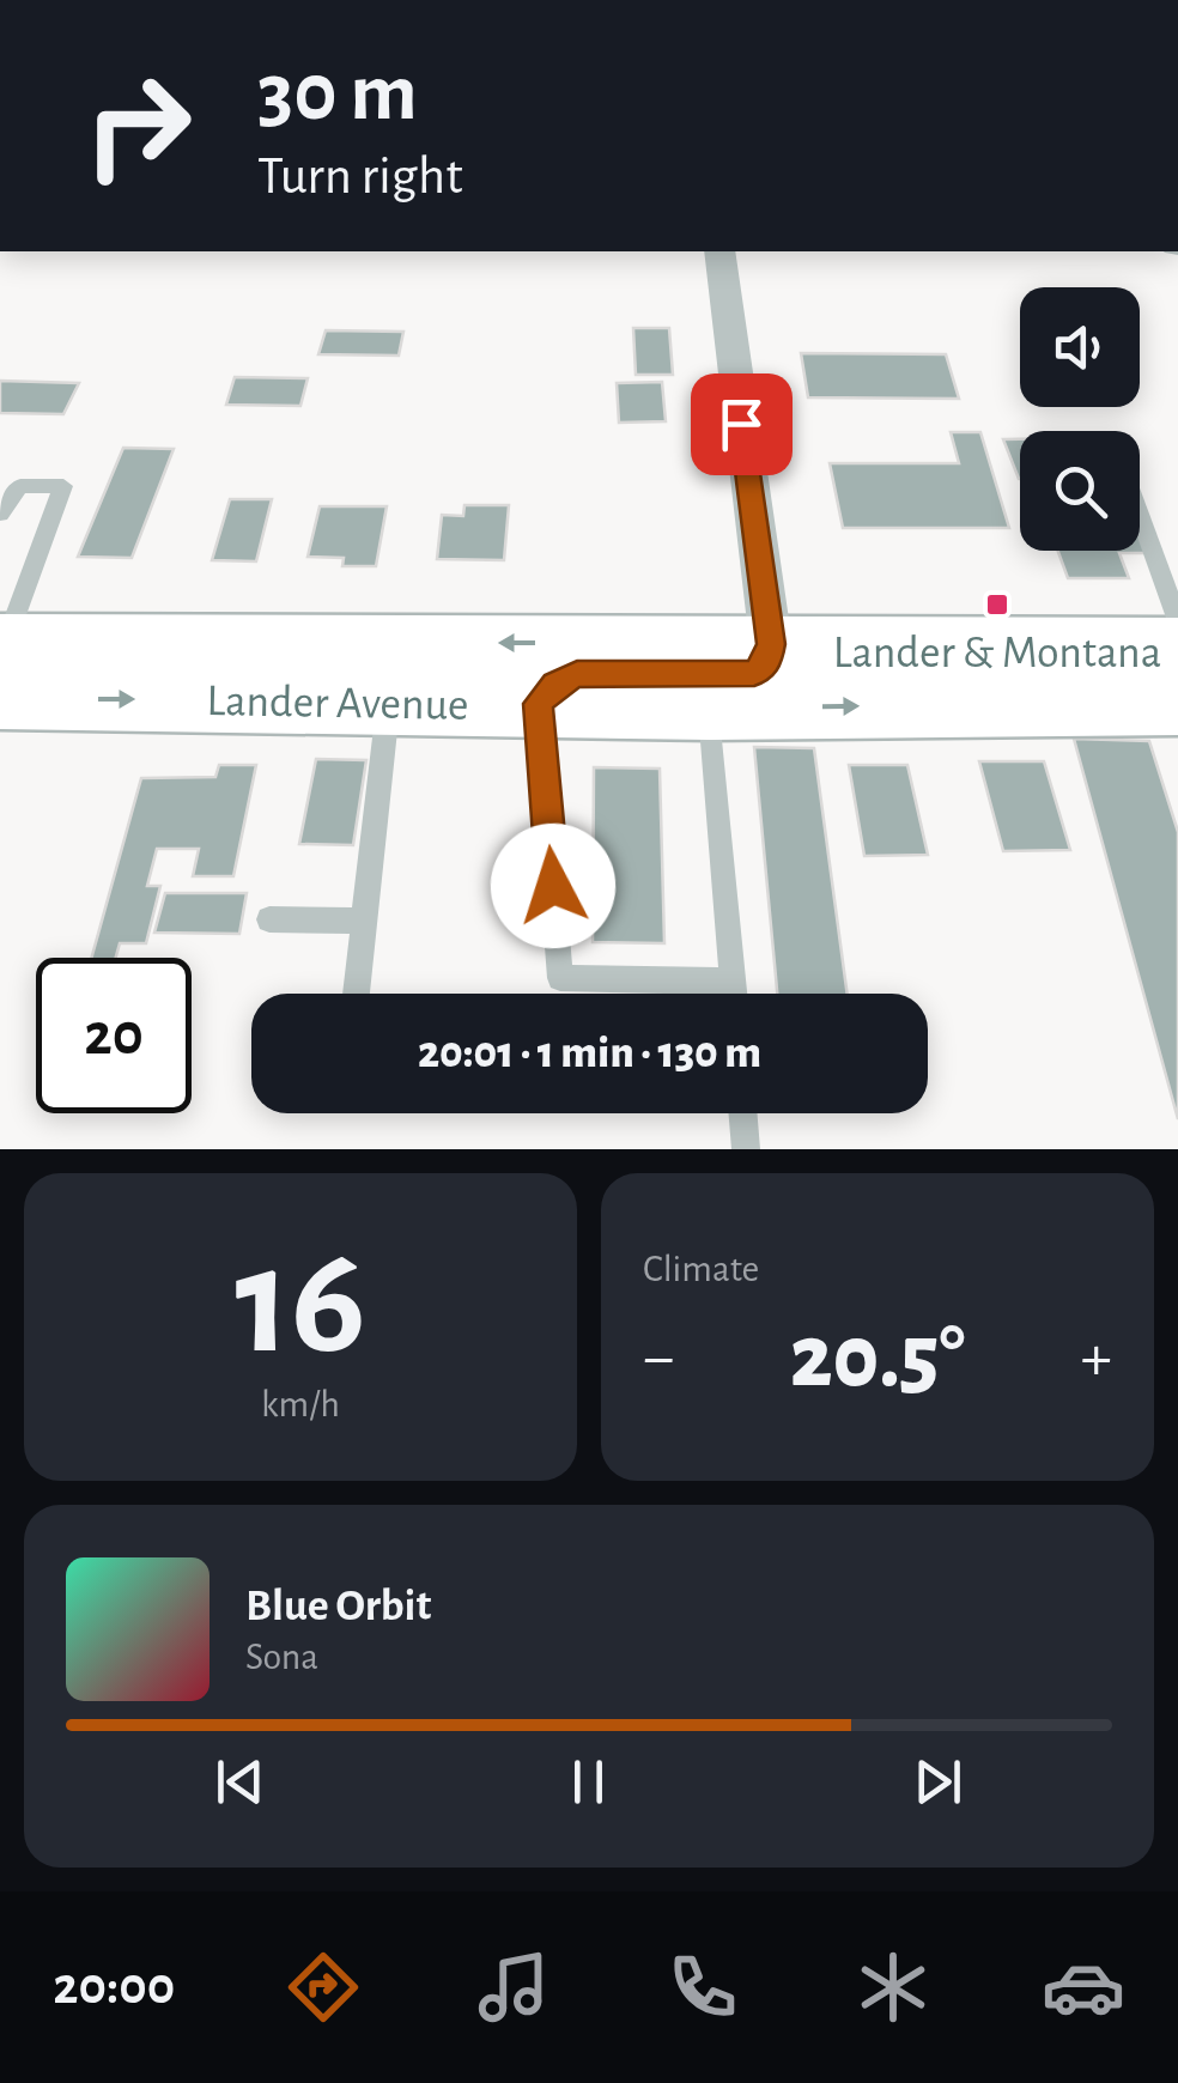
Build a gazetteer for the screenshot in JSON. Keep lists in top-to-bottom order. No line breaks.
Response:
{"streets":{"main road":["Lander Avenue"]},"places":{"transit":["Lander & Montana"]},"page":{"turn":["30 m","Turn right"],"limit":"20","trip":"20:01 · 1 min · 130 m","tile":[["16","km/h"],"Climate"],"heat":["−","20.5°","+"],"song":["Blue Orbit","Sona"],"tabs":"20:00"}}
